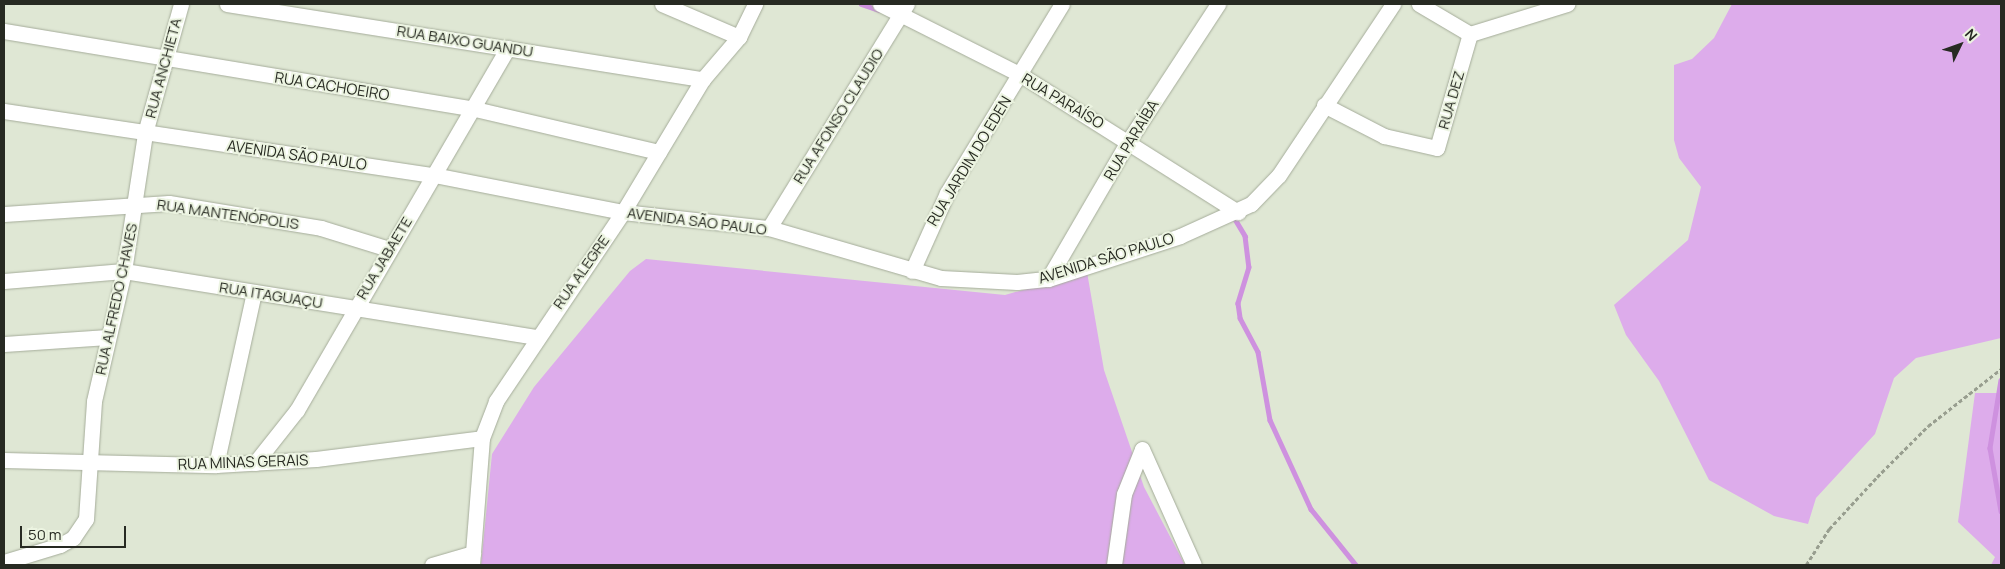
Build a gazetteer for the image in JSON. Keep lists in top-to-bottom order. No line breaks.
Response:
{"streets":{"street":["RUA BAIXO GUANDU","RUA ANCHIETA","RUA CACHOEIRO","RUA DEZ","RUA PARAÍSO","RUA AFONSO CLAUDIO","RUA PARAÍBA","AVENIDA SÃO PAULO","RUA JARDIM DO EDEN","RUA MANTENÓPOLIS","RUA JABAETE","RUA ALEGRE","RUA ITAGUAÇU","RUA ALFREDO CHAVES","RUA MINAS GERAIS"]},"crossings":[["RUA BAIXO GUANDU","RUA JABAETE"],["RUA BAIXO GUANDU","RUA ALEGRE"],["RUA ANCHIETA","RUA CACHOEIRO"],["RUA ANCHIETA","AVENIDA SÃO PAULO"],["RUA ANCHIETA","RUA ALFREDO CHAVES"],["RUA CACHOEIRO","RUA JABAETE"],["RUA CACHOEIRO","RUA ALEGRE"],["RUA DEZ","AVENIDA SÃO PAULO"],["RUA PARAÍSO","RUA AFONSO CLAUDIO"],["RUA PARAÍSO","RUA PARAÍBA"],["RUA PARAÍSO","AVENIDA SÃO PAULO"],["RUA PARAÍSO","RUA JARDIM DO EDEN"],["RUA AFONSO CLAUDIO","AVENIDA SÃO PAULO"],["RUA PARAÍBA","AVENIDA SÃO PAULO"],["AVENIDA SÃO PAULO","RUA JARDIM DO EDEN"],["AVENIDA SÃO PAULO","RUA JABAETE"],["AVENIDA SÃO PAULO","RUA ALEGRE"],["AVENIDA SÃO PAULO","RUA ALFREDO CHAVES"],["RUA MANTENÓPOLIS","RUA JABAETE"],["RUA MANTENÓPOLIS","RUA ALFREDO CHAVES"],["RUA JABAETE","RUA ITAGUAÇU"],["RUA JABAETE","RUA MINAS GERAIS"],["RUA ALEGRE","RUA ITAGUAÇU"],["RUA ALEGRE","RUA MINAS GERAIS"],["RUA ITAGUAÇU","RUA ALFREDO CHAVES"],["RUA ALFREDO CHAVES","RUA MINAS GERAIS"]],"scale_bar":"50 m","north":"top right"}
